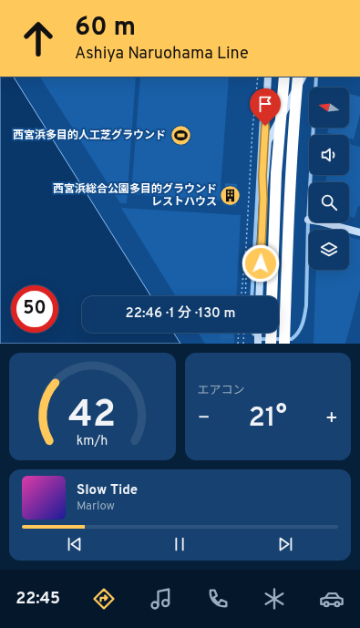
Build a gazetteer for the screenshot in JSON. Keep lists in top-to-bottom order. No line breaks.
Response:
{"places":{"sports":["西宮浜多目的人工芝グラウンド"],"building":["西宮浜総合公園多目的グラウンド レストハウス"]},"north":"left","page":{"turn":["60 m","Ashiya Naruohama Line"],"limit":"50","trip":"22:46 · 1 分 · 130 m","tile":"エアコン","heat":["−","21°","+"],"song":["Slow Tide","Marlow"],"tabs":"22:45","gauge":["42","km/h"]}}
